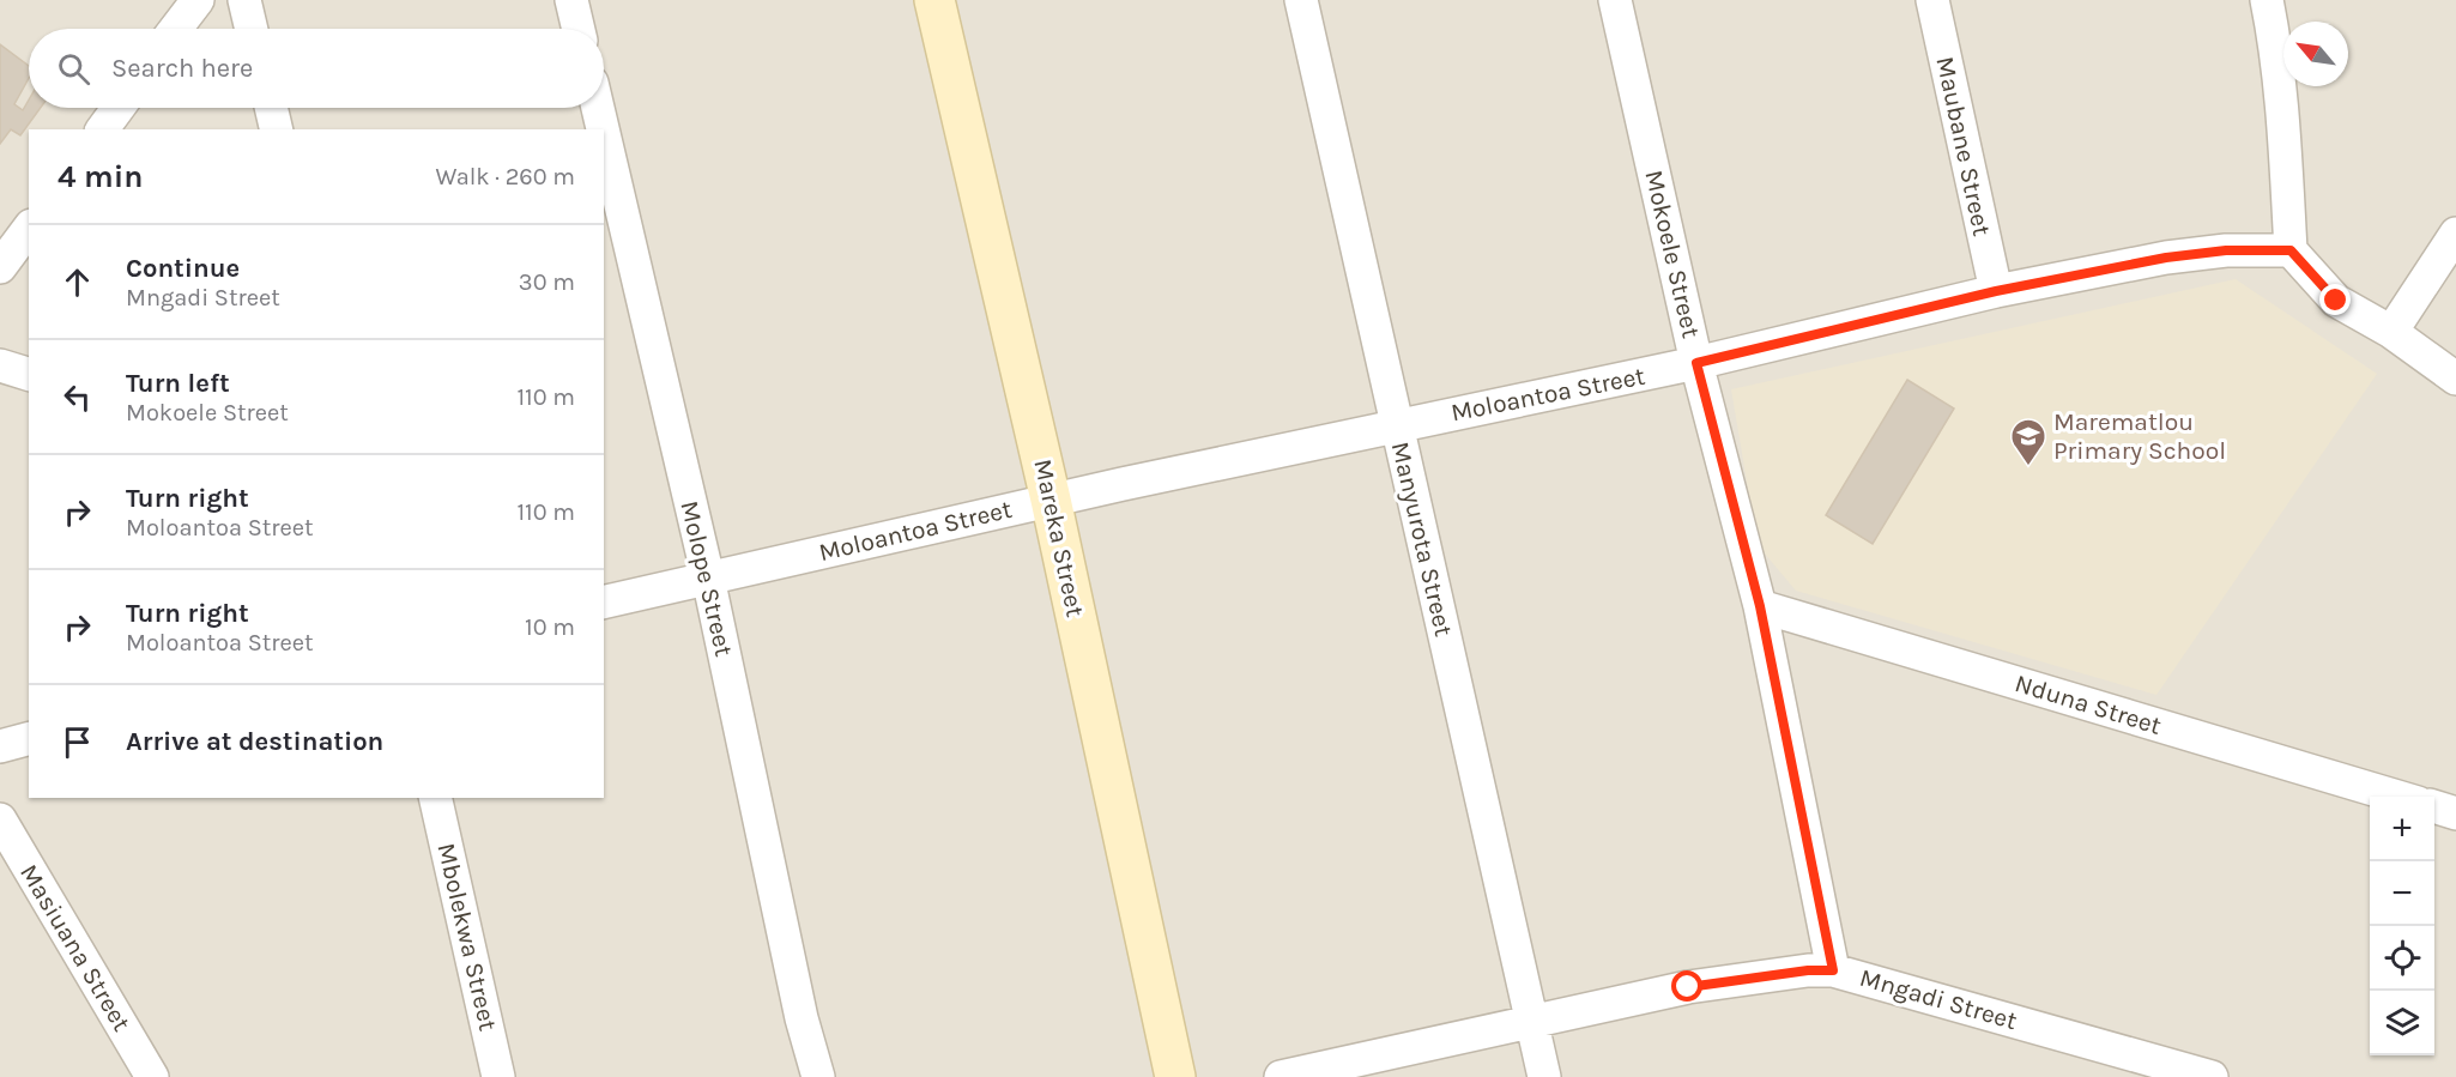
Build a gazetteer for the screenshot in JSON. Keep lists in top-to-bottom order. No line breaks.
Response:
{"streets":{"street":["Maubane Street","Mokoele Street","Moloantoa Street","Mareka Street","Manyurota Street","Molope Street","Nduna Street","Mbolekwa Street","Masiuana Street","Mngadi Street"]},"crossings":[["Maubane Street","Moloantoa Street"],["Mokoele Street","Moloantoa Street"],["Mokoele Street","Nduna Street"],["Mokoele Street","Mngadi Street"],["Moloantoa Street","Mareka Street"],["Moloantoa Street","Manyurota Street"],["Moloantoa Street","Molope Street"],["Manyurota Street","Mngadi Street"]],"places":{"school or university":["Marematlou Primary School"]},"north":"top left","page":{"search":"Search here","heading":["4 min","Walk · 260 m"],"list":[["Continue","Mngadi Street","30 m"],["Turn left","Mokoele Street","110 m"],["Turn right","Moloantoa Street","110 m"],["Turn right","Moloantoa Street","10 m"],"Arrive at destination"],"map_buttons":["+","−"]}}
